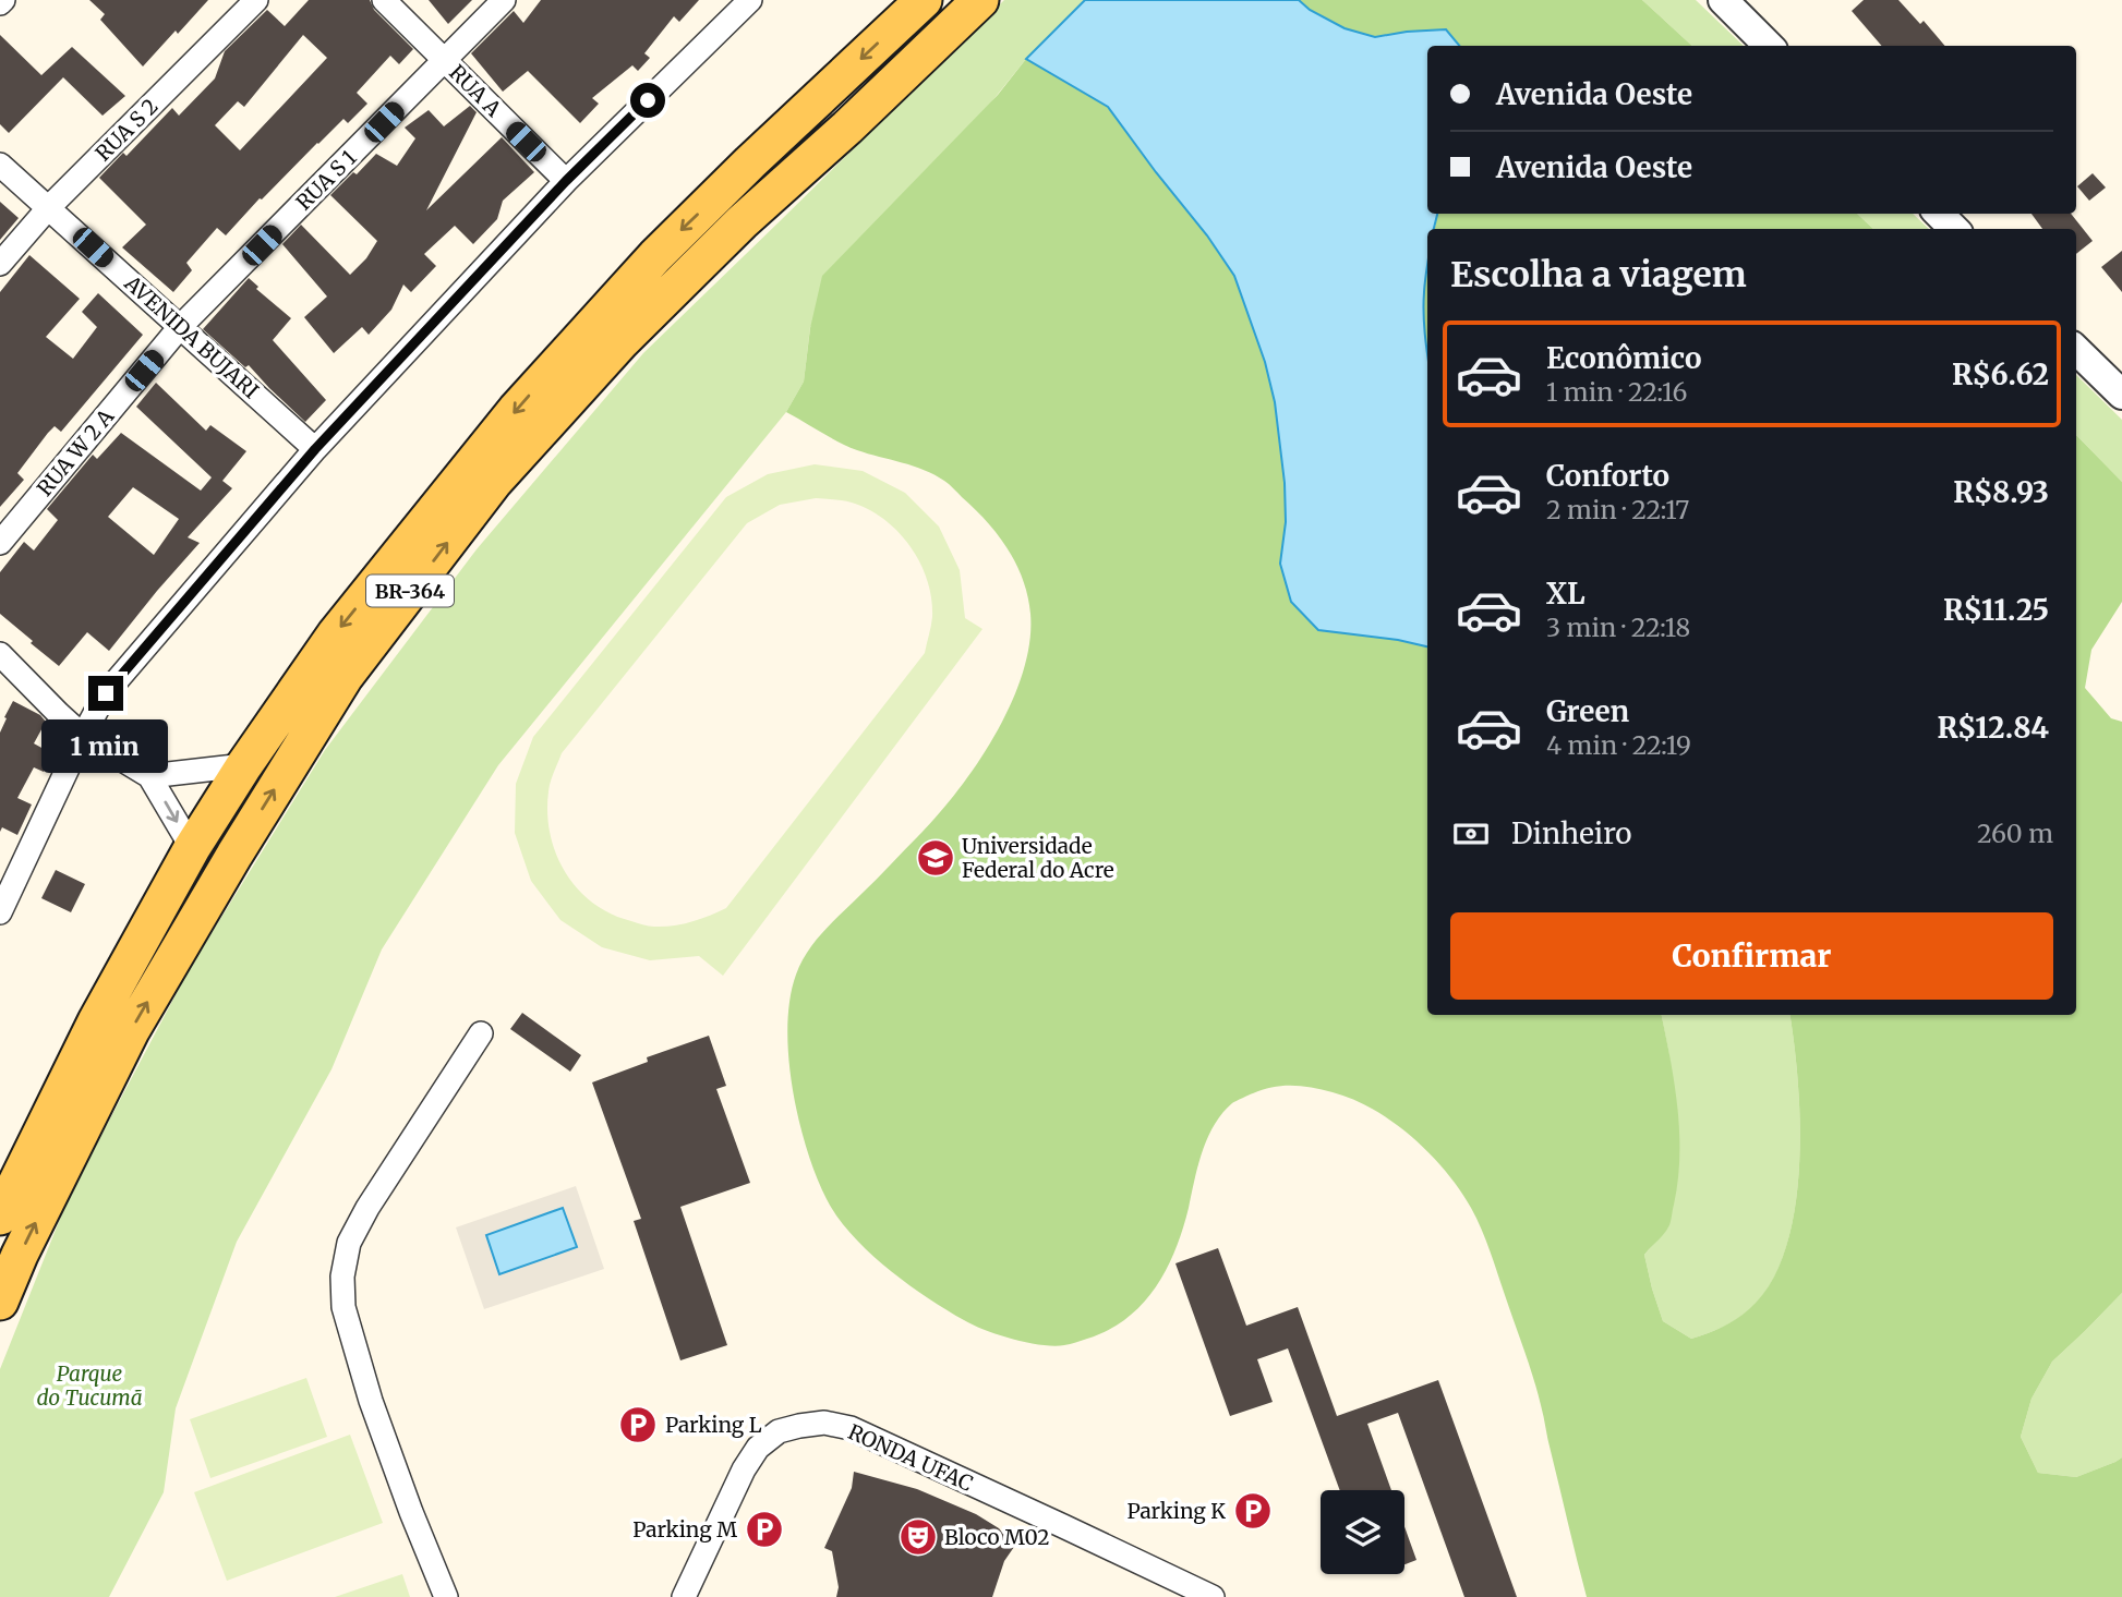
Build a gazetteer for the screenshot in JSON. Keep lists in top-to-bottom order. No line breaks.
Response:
{"streets":{"main road":["BR-364"],"street":["RUA A","RUA S 2","RUA S 1","AVENIDA BUJARI","RUA W 2 A","RONDA UFAC"]},"crossings":[["RUA A","RUA S 1"],["RUA S 2","AVENIDA BUJARI"],["RUA S 1","AVENIDA BUJARI"],["RUA S 1","RUA W 2 A"],["AVENIDA BUJARI","RUA W 2 A"]],"parks":["Parque do Tucumã"],"places":{"school or university":["Universidade Federal do Acre"],"parking":["Parking L","Parking K","Parking M"],"theatre":["Bloco M02"]},"page":{"banner":["Avenida Oeste","Avenida Oeste"],"heading":"Escolha a viagem","list":[{"name":"Econômico","note":"1 min · 22:16","value":"R$6.62"},{"name":"Conforto","note":"2 min · 22:17","value":"R$8.93"},{"name":"XL","note":"3 min · 22:18","value":"R$11.25"},{"name":"Green","note":"4 min · 22:19","value":"R$12.84"}],"bubble":"1 min","pay":["Dinheiro","260 m"],"buttons":"Confirmar"}}
